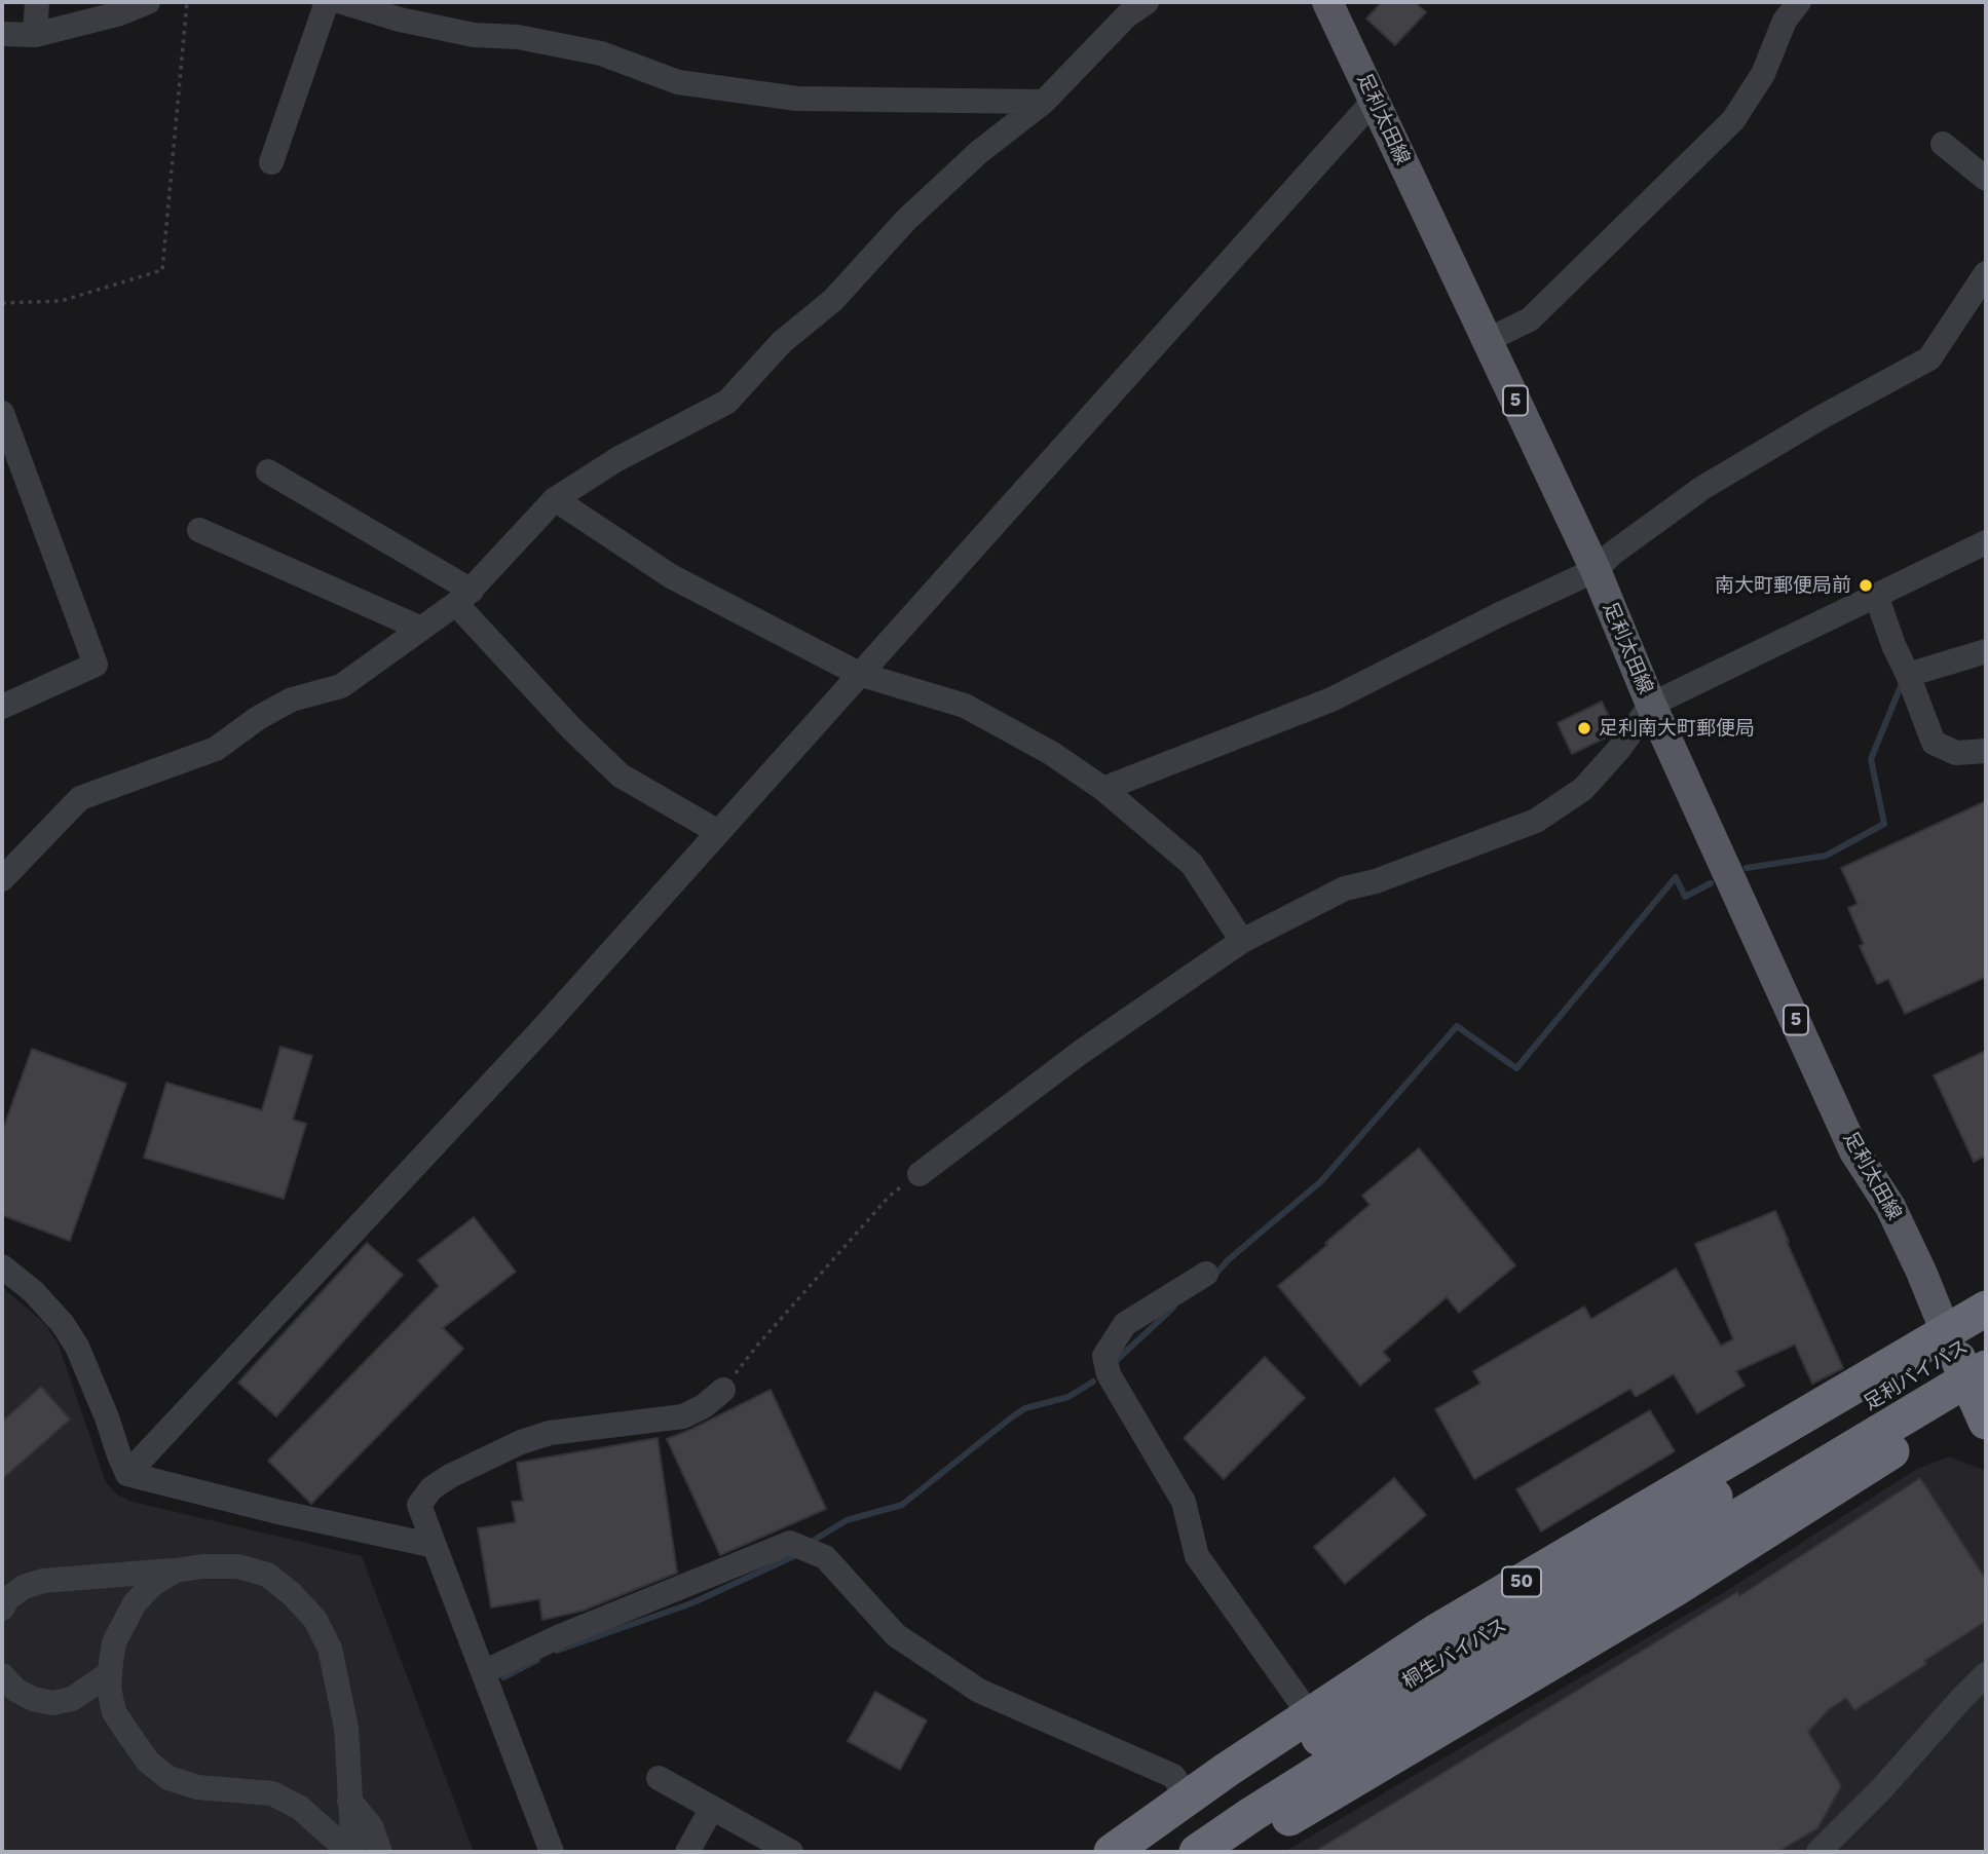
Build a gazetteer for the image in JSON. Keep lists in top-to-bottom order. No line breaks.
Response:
{"streets":{"highway":["足利バイパス","50","桐生バイパス"],"main road":["足利太田線","5"]},"crossings":[["足利太田線","50"],["足利バイパス","桐生バイパス"]],"places":["南大町郵便局前","足利南大町郵便局"]}
